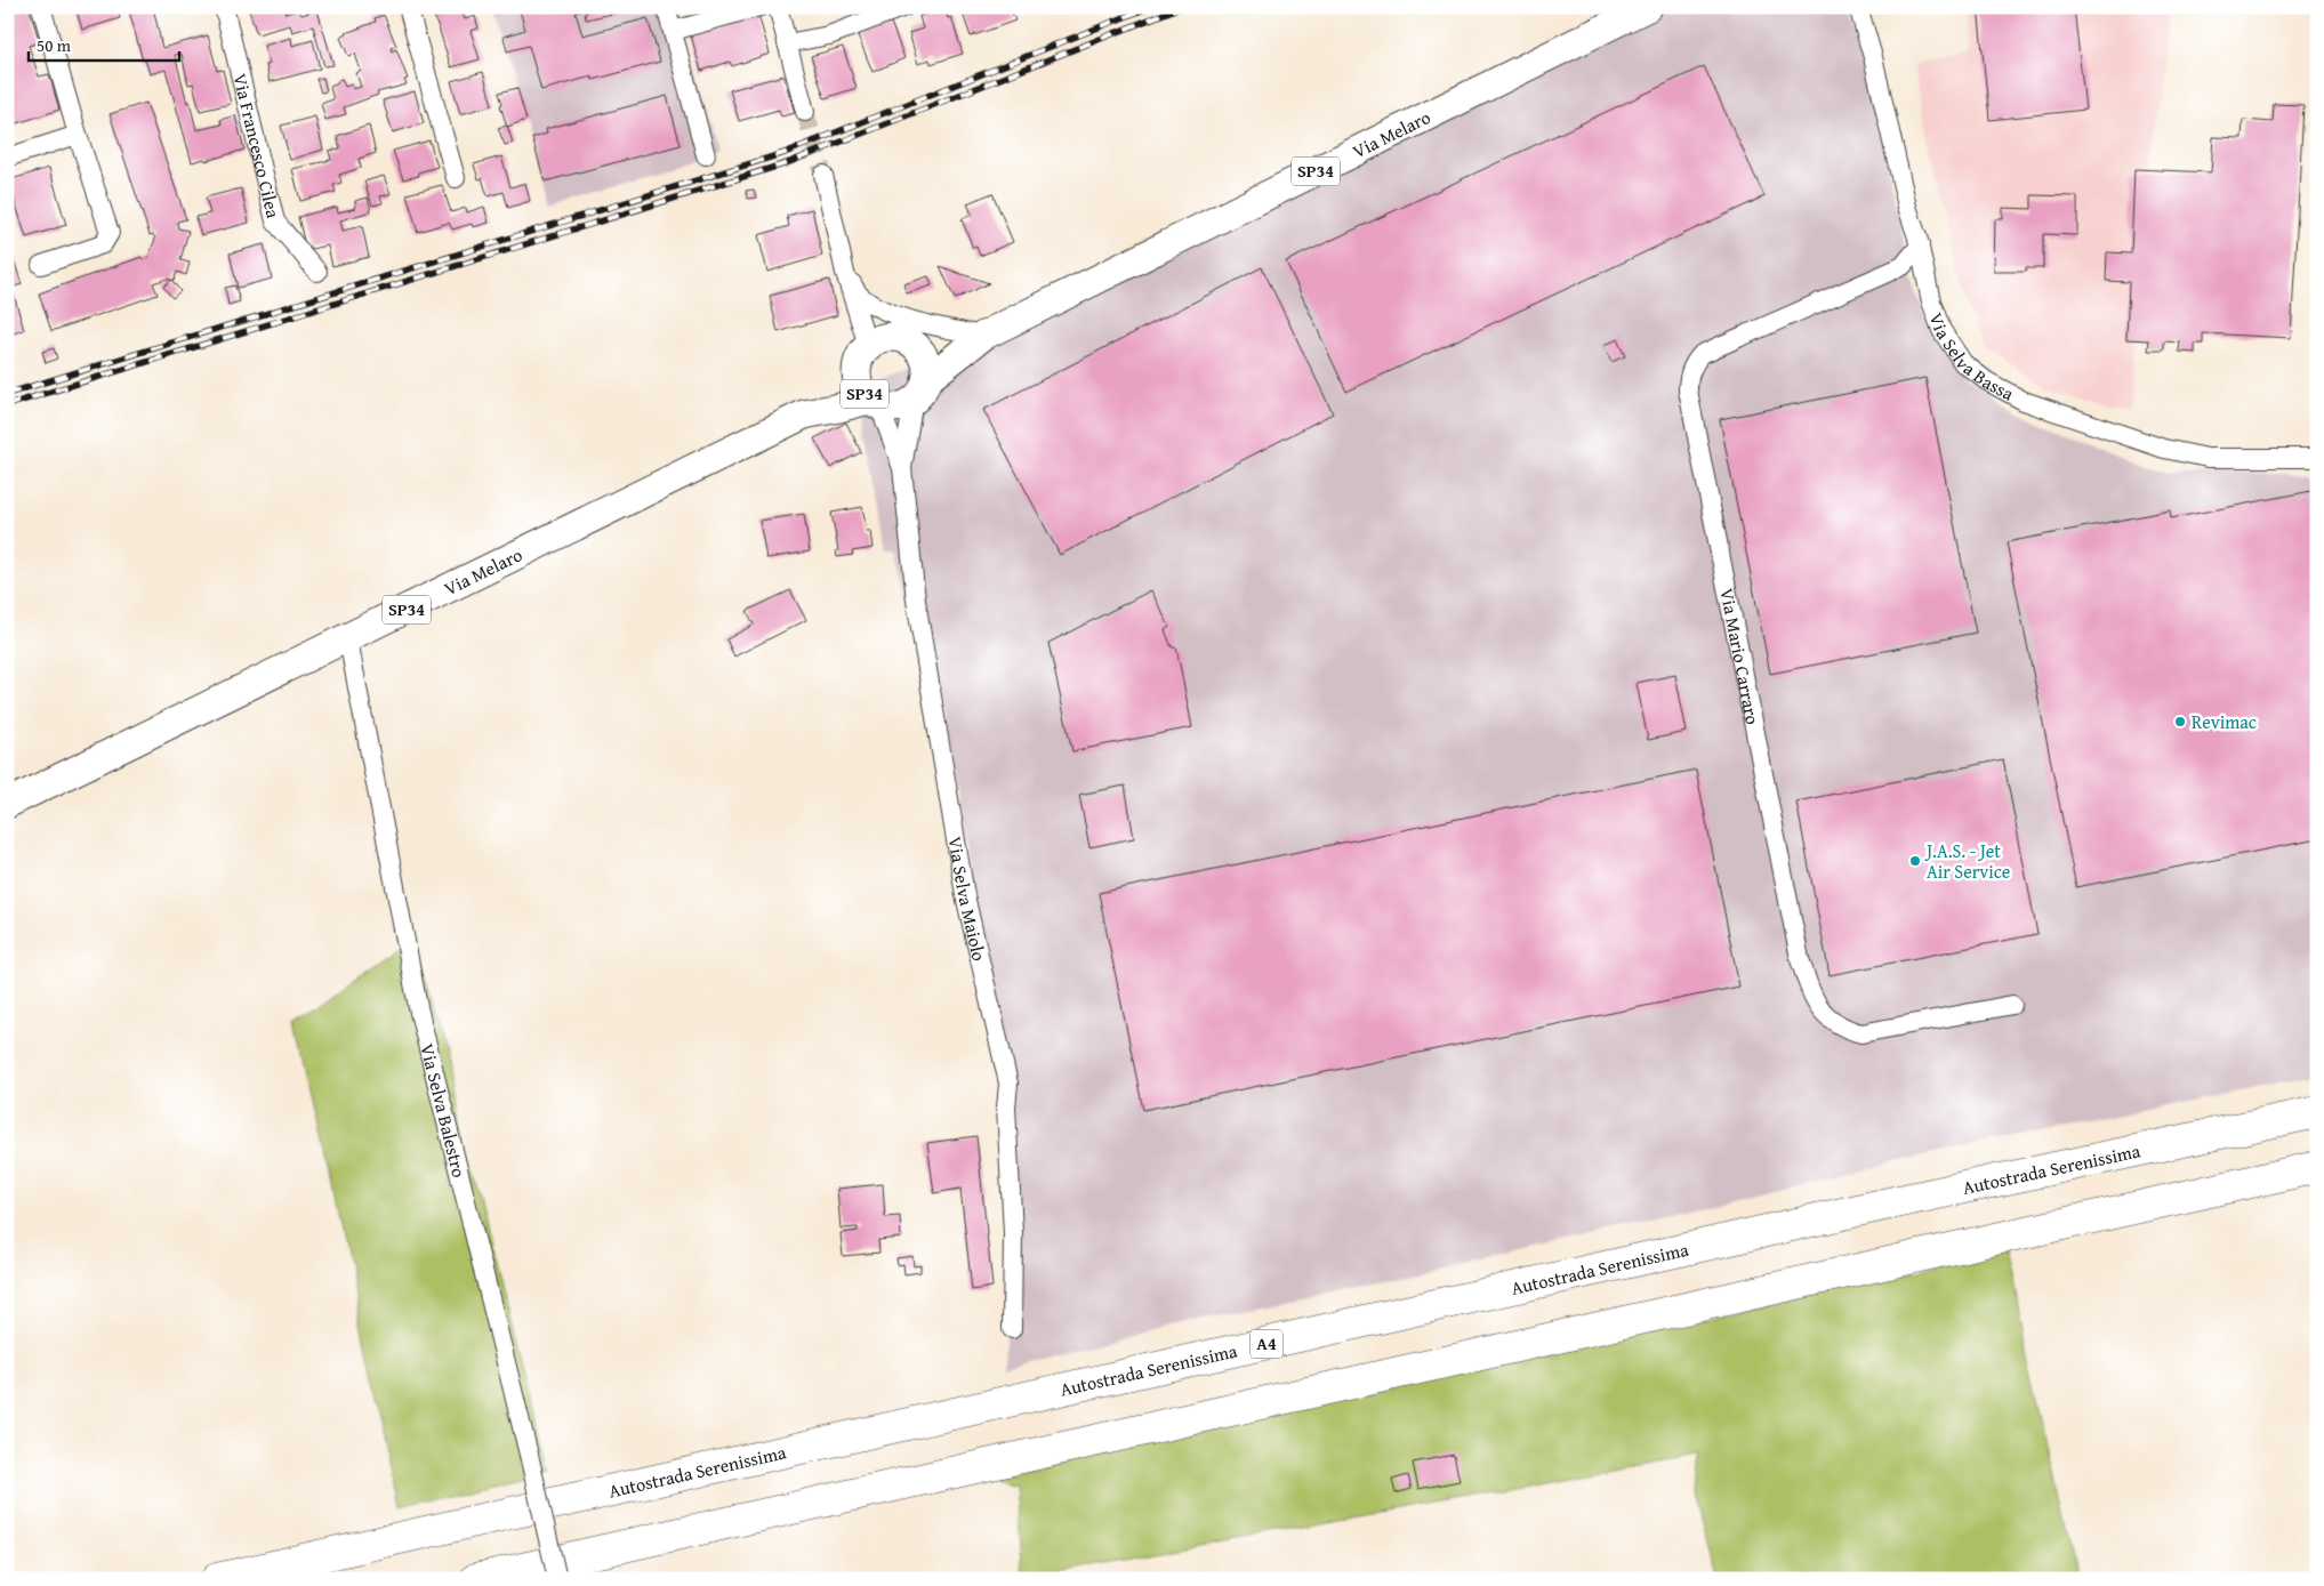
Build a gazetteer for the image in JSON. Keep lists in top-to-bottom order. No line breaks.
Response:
{"streets":{"highway":["Autostrada Serenissima","A4"],"main road":["Via Melaro","SP34"],"street":["Via Francesco Cilea","Via Selva Bassa","Via Mario Carraro","Via Selva Maiolo","Via Selva Balestro"]},"crossings":[["Via Melaro","SP34"],["Via Melaro","Via Selva Maiolo"],["Via Melaro","Via Selva Balestro"],["SP34","Via Selva Maiolo"],["Via Selva Bassa","Via Mario Carraro"]],"places":["Revimac","J.A.S. - Jet Air Service"],"scale_bar":"50 m"}
